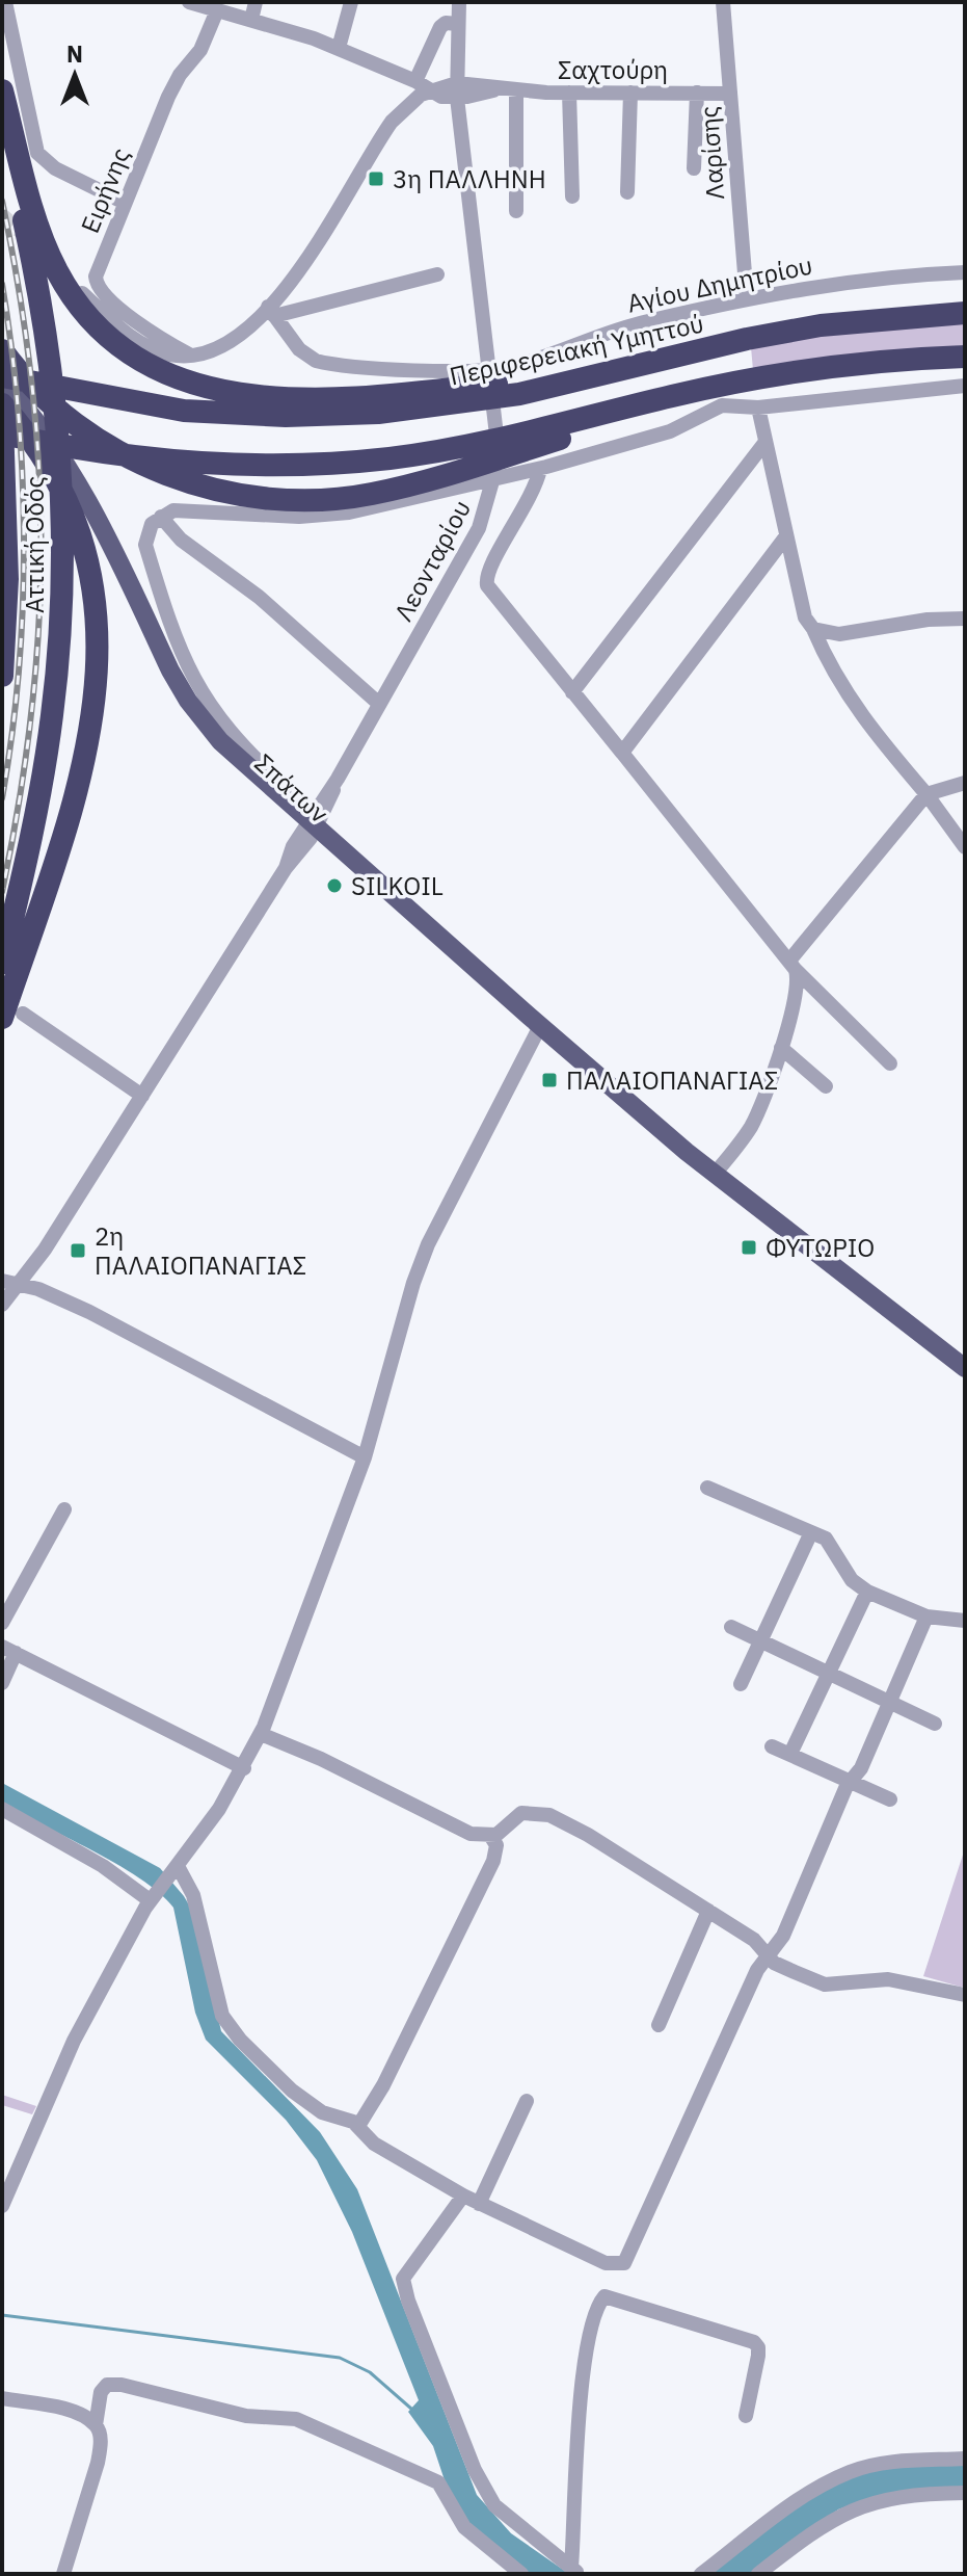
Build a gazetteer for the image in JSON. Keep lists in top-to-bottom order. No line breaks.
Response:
{"streets":{"highway":["Περιφερειακή Υμηττού","Αττική Οδός"],"main road":["Σπάτων"],"street":["Σαχτούρη","Λαρίσης","Ειρήνης","Αγίου Δημητρίου","Λεονταρίου"]},"crossings":[["Σαχτούρη","Λαρίσης"],["Σαχτούρη","Λεονταρίου"],["Λαρίσης","Αγίου Δημητρίου"],["Περιφερειακή Υμηττού","Σπάτων"],["Λεονταρίου","Σπάτων"]],"places":{"transit":["3η ΠΑΛΛΗΝΗ","ΠΑΛΑΙΟΠΑΝΑΓΙΑΣ","ΦΥΤΩΡΙΟ","2η ΠΑΛΑΙΟΠΑΝΑΓΙΑΣ"],"other":["SILKOIL"]},"north":"top"}
